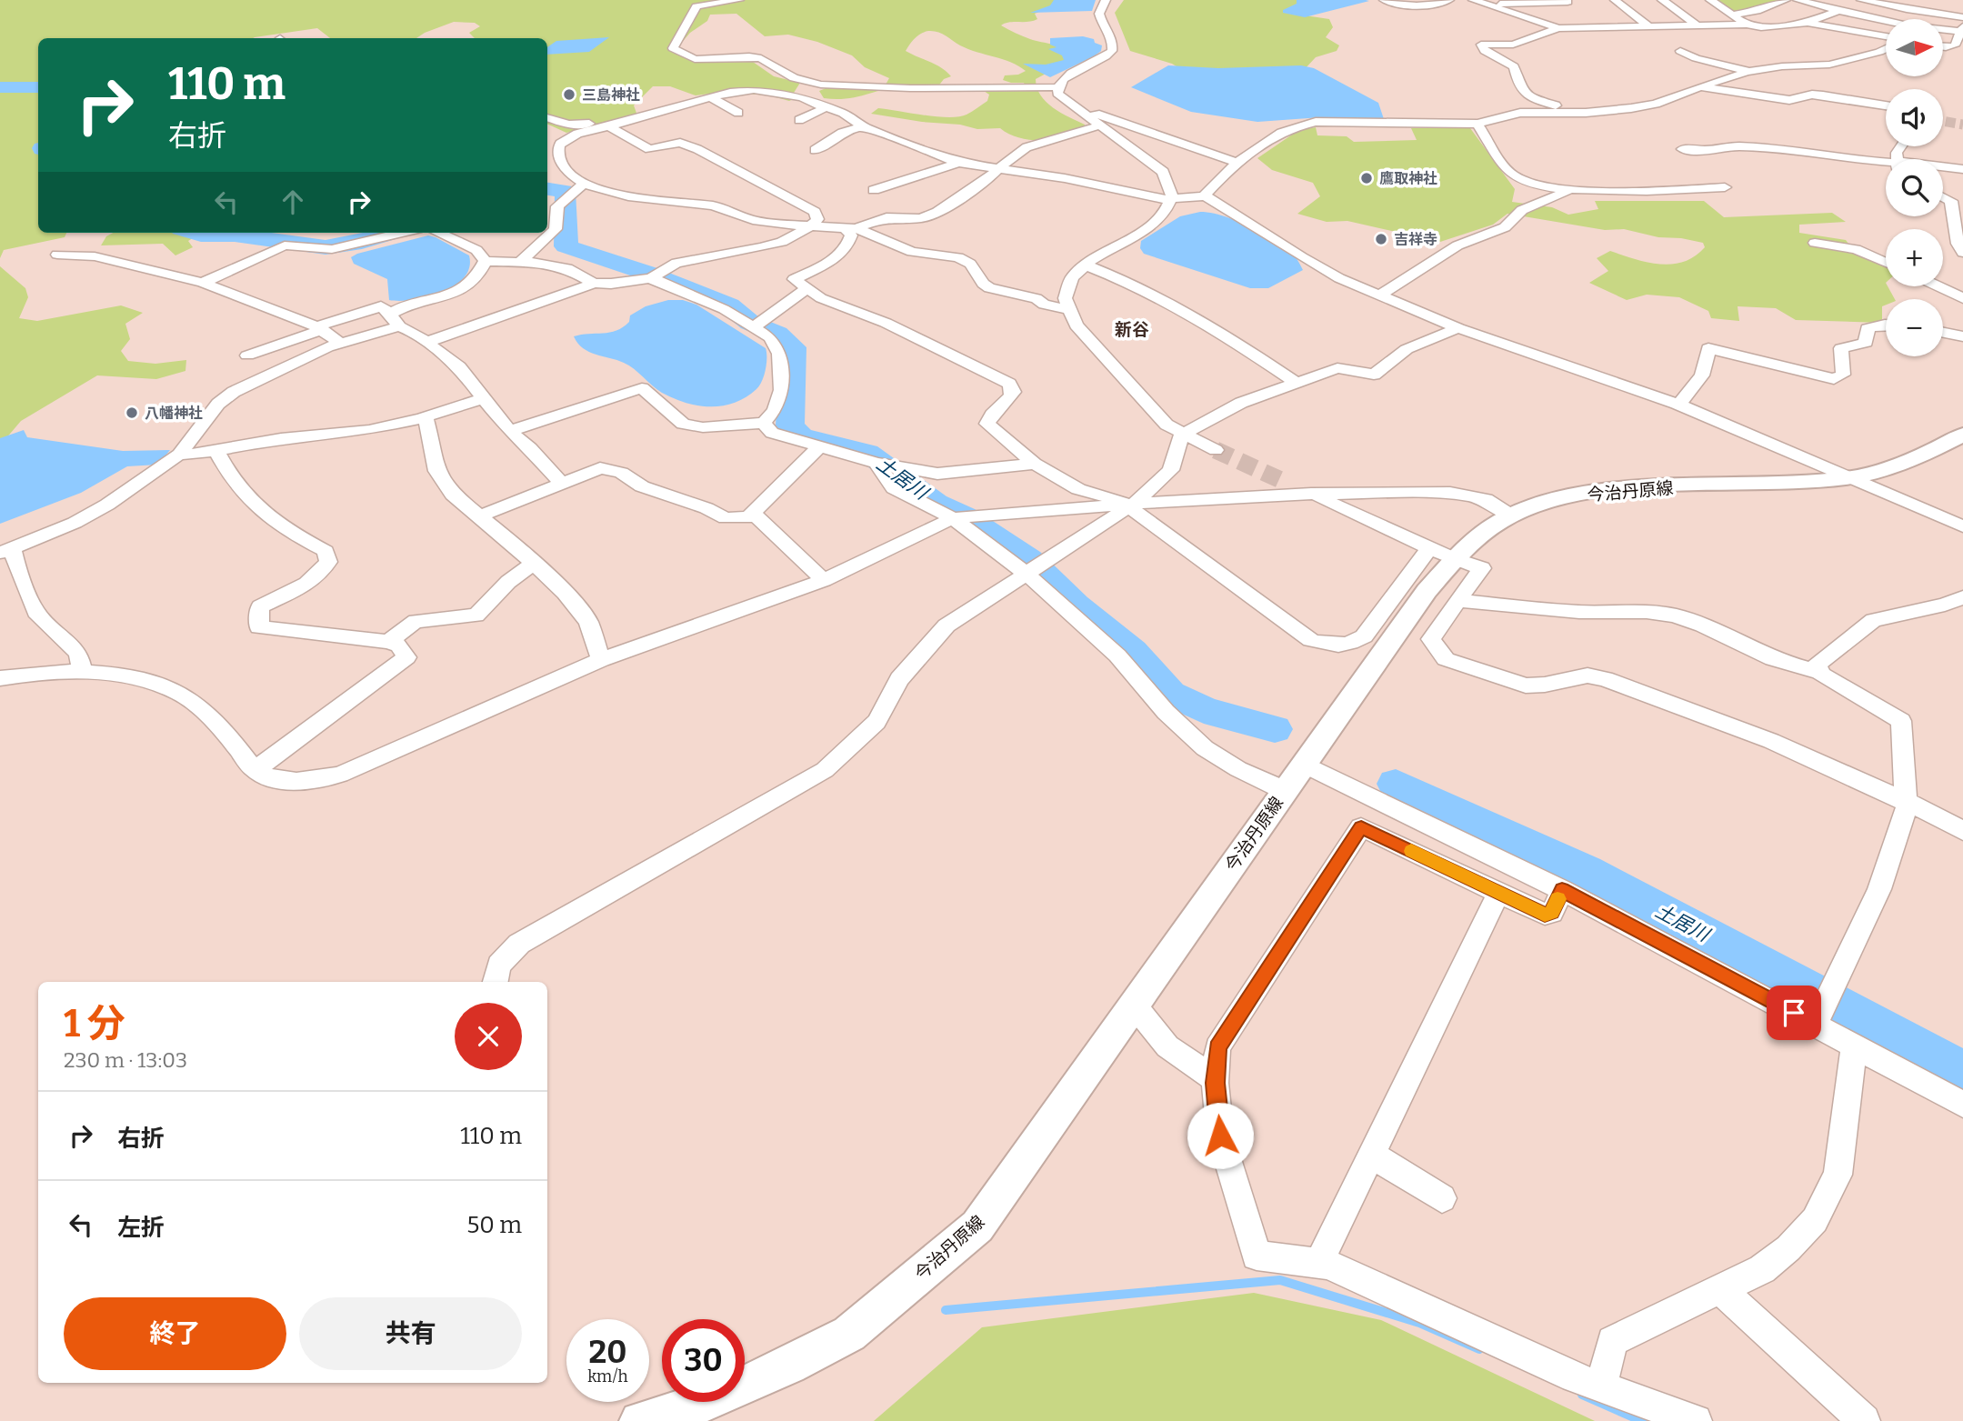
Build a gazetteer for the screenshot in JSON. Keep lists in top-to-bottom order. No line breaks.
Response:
{"streets":{"main road":["今治丹原線"]},"districts":["新谷"],"water":["土居川"],"places":["三島神社","鷹取神社","吉祥寺","八幡神社"],"north":"right","page":{"map_buttons":["+","−"],"turn":["110 m","右折"],"heading":["1 分","230 m · 13:03"],"list":[{"name":"右折","value":"110 m"},{"name":"左折","value":"50 m"}],"buttons":["終了","共有"],"speed":"20 km/h","limit":"30"}}
